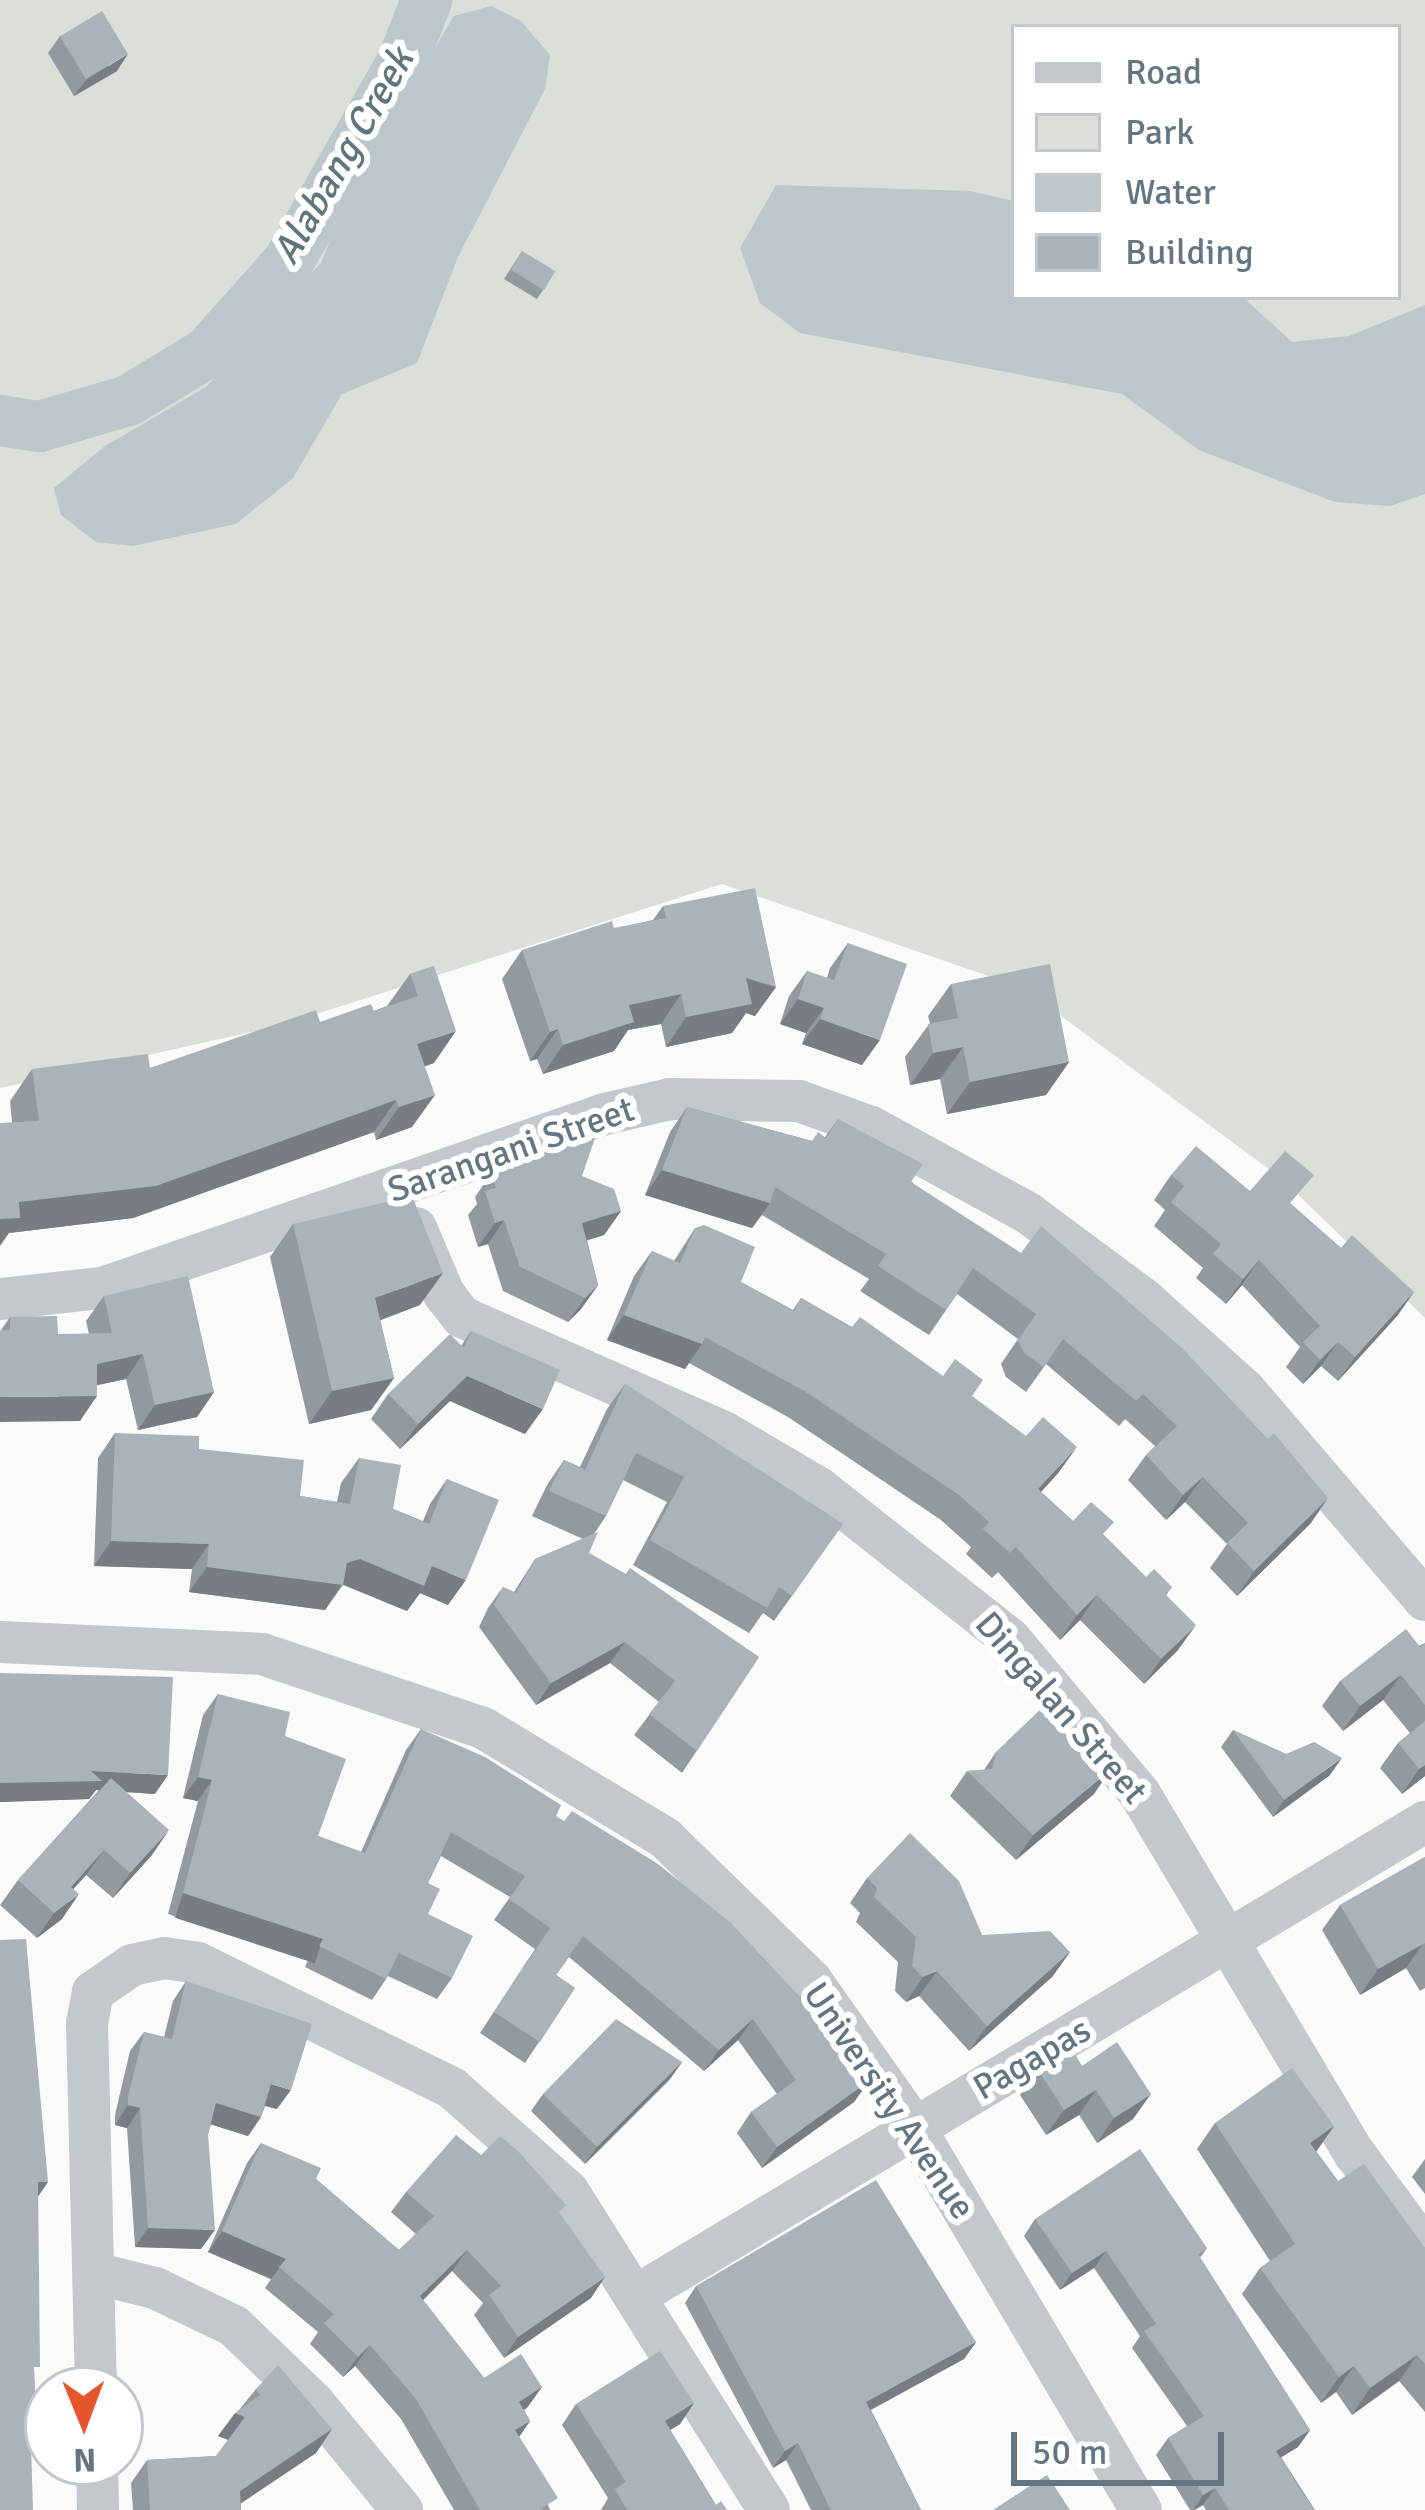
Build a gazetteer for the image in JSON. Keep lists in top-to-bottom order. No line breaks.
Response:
{"streets":{"street":["Sarangani Street","Dingalan Street","Pagapas","University Avenue"]},"crossings":[["Sarangani Street","Dingalan Street"],["Dingalan Street","Pagapas"],["Pagapas","University Avenue"]],"water":["Alabang Creek"],"legend":["Road","Park","Water","Building"],"scale_bar":"50 m","north":"bottom"}
